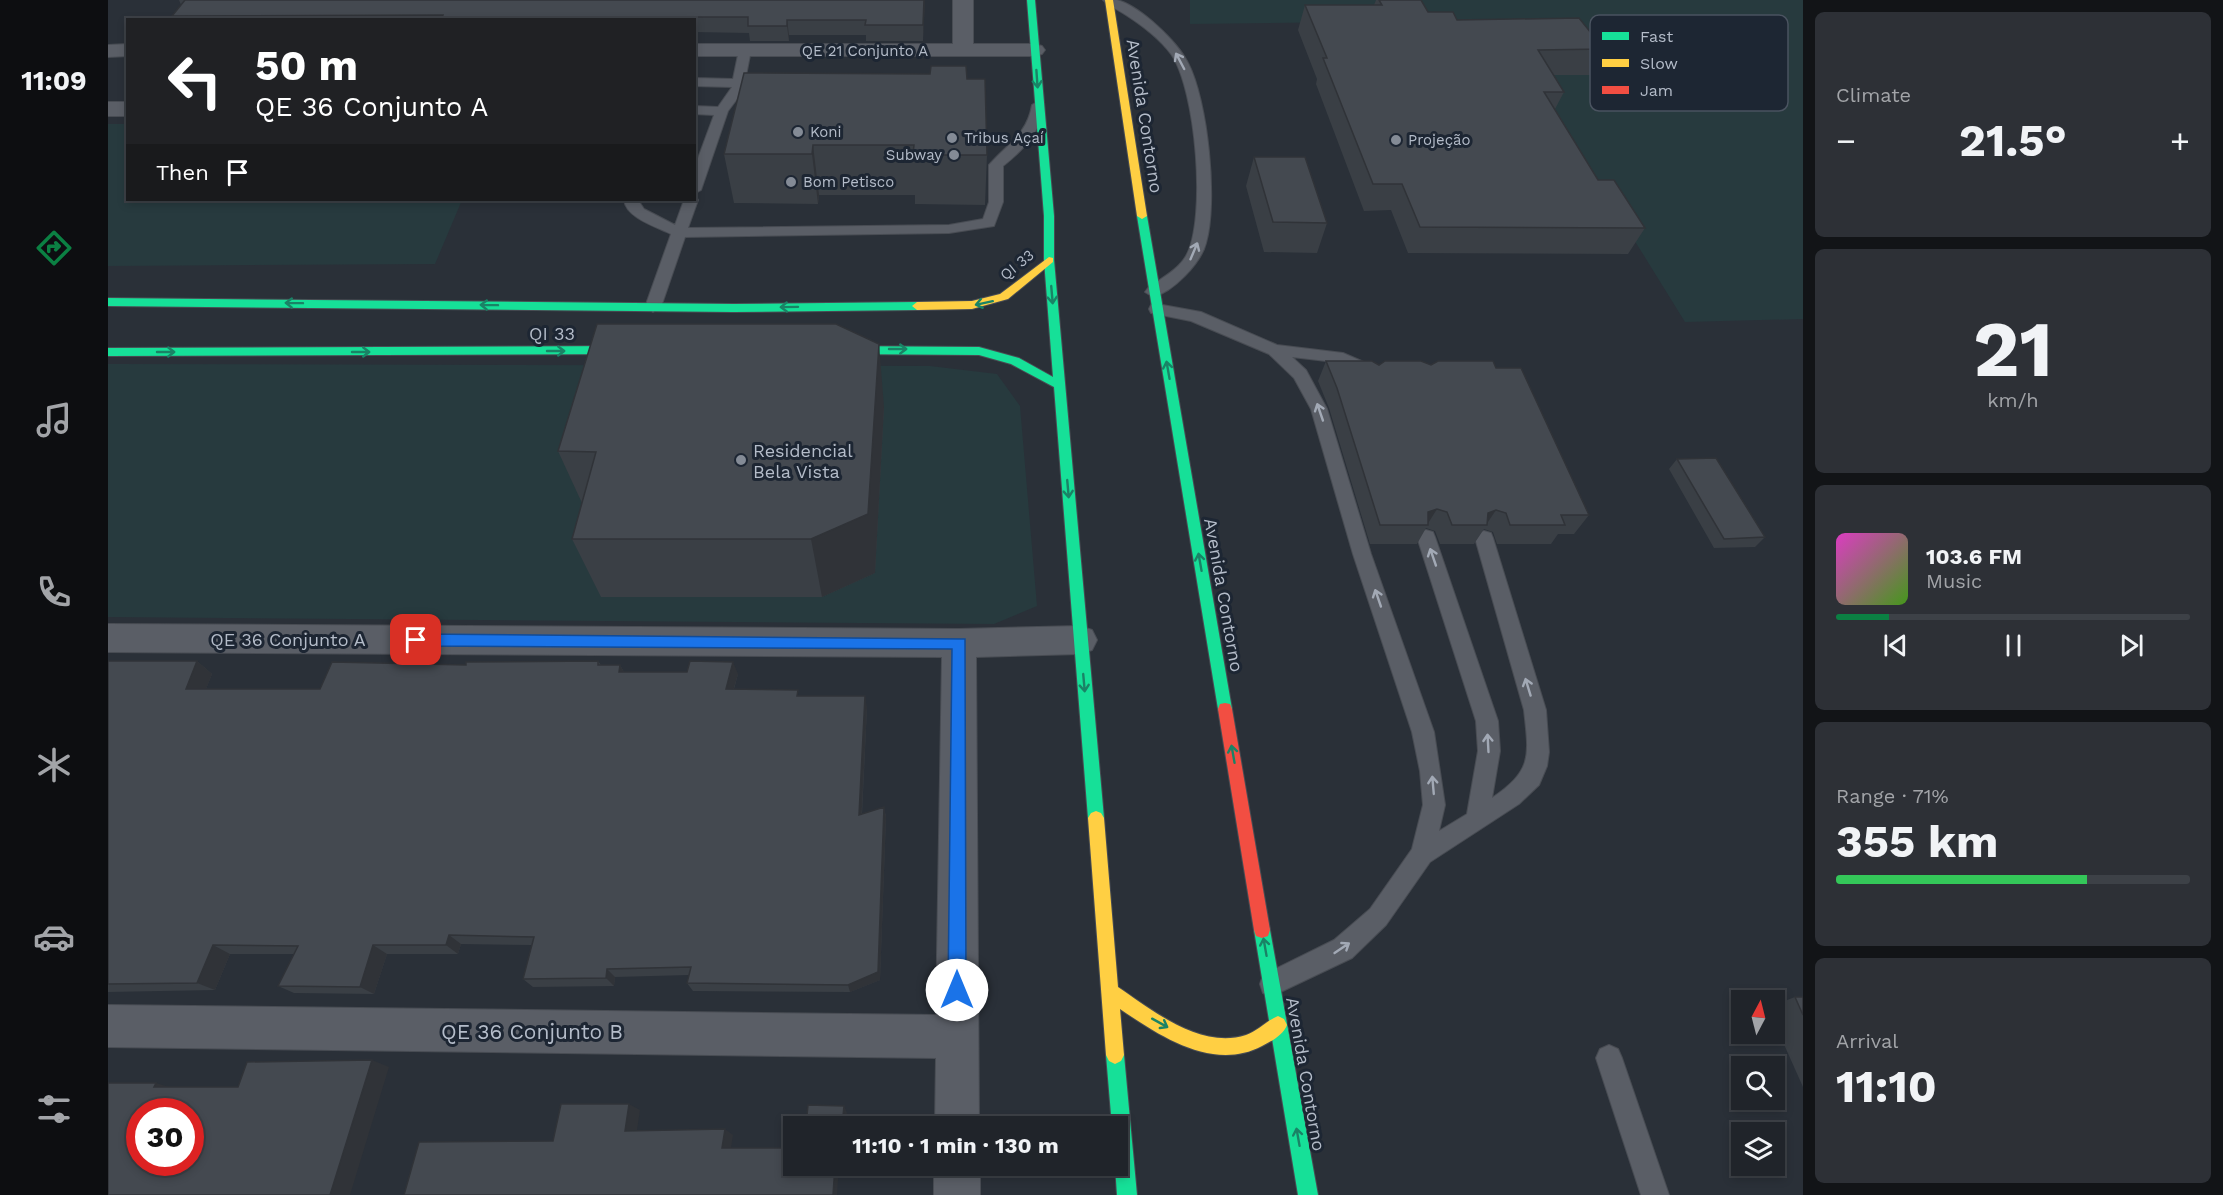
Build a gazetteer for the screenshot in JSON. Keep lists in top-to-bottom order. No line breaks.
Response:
{"streets":{"main road":["Avenida Contorno","QI 33"],"street":["QE 21 Conjunto A","QE 36 Conjunto A","QE 36 Conjunto B"]},"one_way":["Avenida Contorno"],"places":["Koni","Tribus Açaí","Projeção","Subway","Bom Petisco","Residencial Bela Vista"],"legend":["Fast","Slow","Jam"],"north":"top","page":{"tabs":"11:09","tile":["Climate",["21","km/h"],["Range · 71%","355 km"],["Arrival","11:10"]],"turn":["50 m","QE 36 Conjunto A"],"heat":["−","21.5°","+"],"then":"Then","song":["103.6 FM","Music"],"limit":"30","trip":"11:10 · 1 min · 130 m"}}
